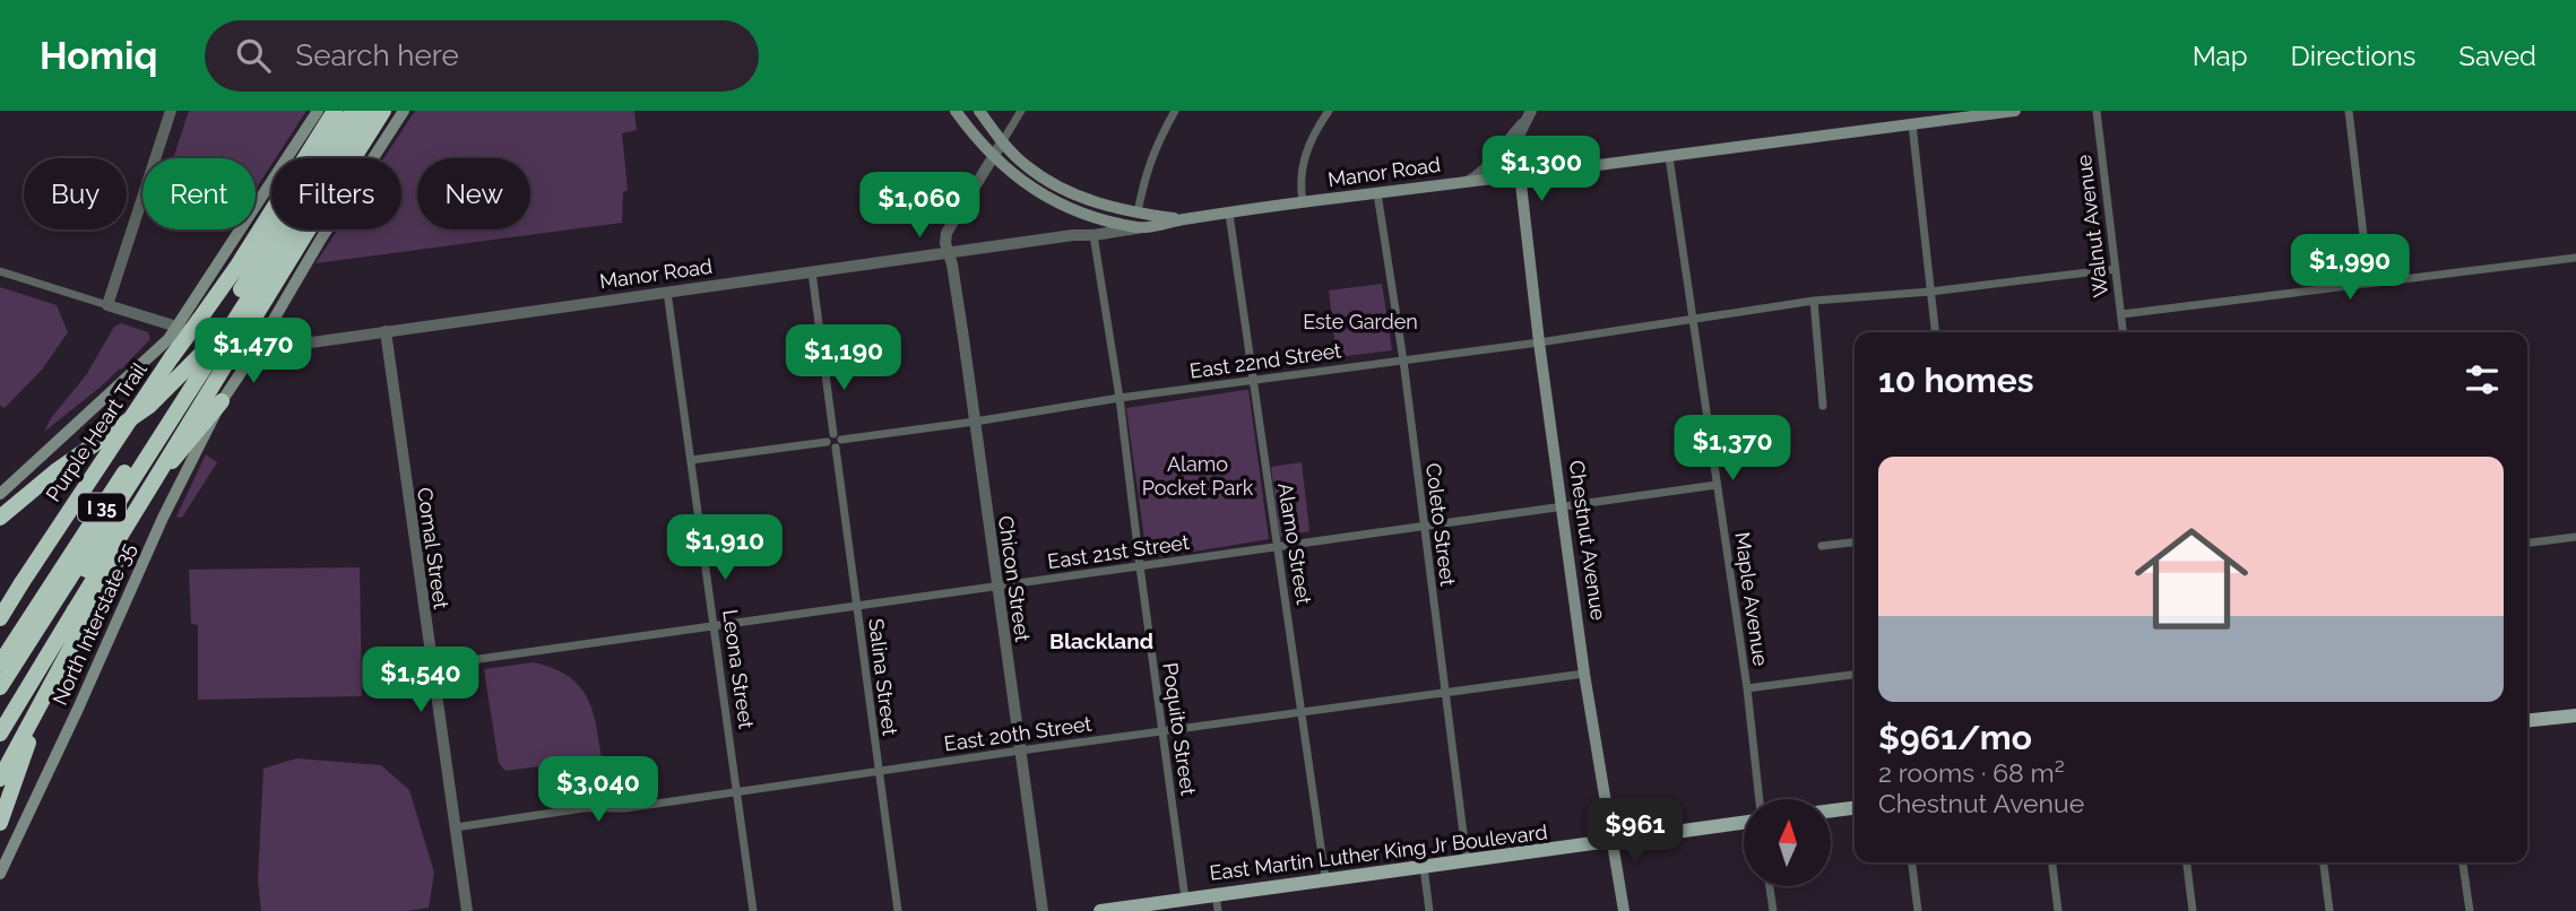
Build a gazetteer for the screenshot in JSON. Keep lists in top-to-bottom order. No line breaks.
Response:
{"streets":{"highway":["Purple Heart Trail","I 35"],"main road":["Manor Road","Chestnut Avenue","North Interstate 35","East Martin Luther King Jr Boulevard"],"street":["Walnut Avenue","East 22nd Street","Coleto Street","Alamo Street","Comal Street","East 21st Street","Chicon Street","Maple Avenue","Leona Street","Salina Street","Poquito Street","East 20th Street"]},"crossings":[["Manor Road","Coleto Street"],["Manor Road","Chestnut Avenue"],["Manor Road","Alamo Street"],["Manor Road","Comal Street"],["Manor Road","Chicon Street"],["Manor Road","Maple Avenue"],["Manor Road","North Interstate 35"],["Manor Road","Leona Street"],["Manor Road","Salina Street"],["Manor Road","Poquito Street"],["Walnut Avenue","East 22nd Street"],["East 22nd Street","Coleto Street"],["East 22nd Street","Chestnut Avenue"],["East 22nd Street","Alamo Street"],["East 22nd Street","Chicon Street"],["East 22nd Street","Maple Avenue"],["East 22nd Street","Salina Street"],["East 22nd Street","Poquito Street"],["Coleto Street","East 21st Street"],["Coleto Street","East 20th Street"],["Coleto Street","East Martin Luther King Jr Boulevard"],["Chestnut Avenue","East 21st Street"],["Chestnut Avenue","East 20th Street"],["Chestnut Avenue","East Martin Luther King Jr Boulevard"],["Alamo Street","East 21st Street"],["Alamo Street","East 20th Street"],["Alamo Street","East Martin Luther King Jr Boulevard"],["Comal Street","East 21st Street"],["Comal Street","East 20th Street"],["East 21st Street","Chicon Street"],["East 21st Street","Maple Avenue"],["East 21st Street","Leona Street"],["East 21st Street","Salina Street"],["East 21st Street","Poquito Street"],["Chicon Street","East 20th Street"],["Leona Street","East 20th Street"],["Salina Street","East 20th Street"],["Poquito Street","East 20th Street"],["Poquito Street","East Martin Luther King Jr Boulevard"]],"districts":["Blackland"],"parks":["Este Garden","Alamo Pocket Park"],"north":"top","page":{"header":"Homiq","search":"Search here","nav":["Map","Directions","Saved"],"price":["$1,300","$1,060","$1,990","$1,470","$1,190","$1,370","$1,910","$1,540","$3,040","$961"],"chip":["Buy","Rent","Filters","New"],"heading":"10 homes","list":[{"name":"$961/mo","note":"2 rooms · 68 m² · Chestnut Avenue"}]}}
